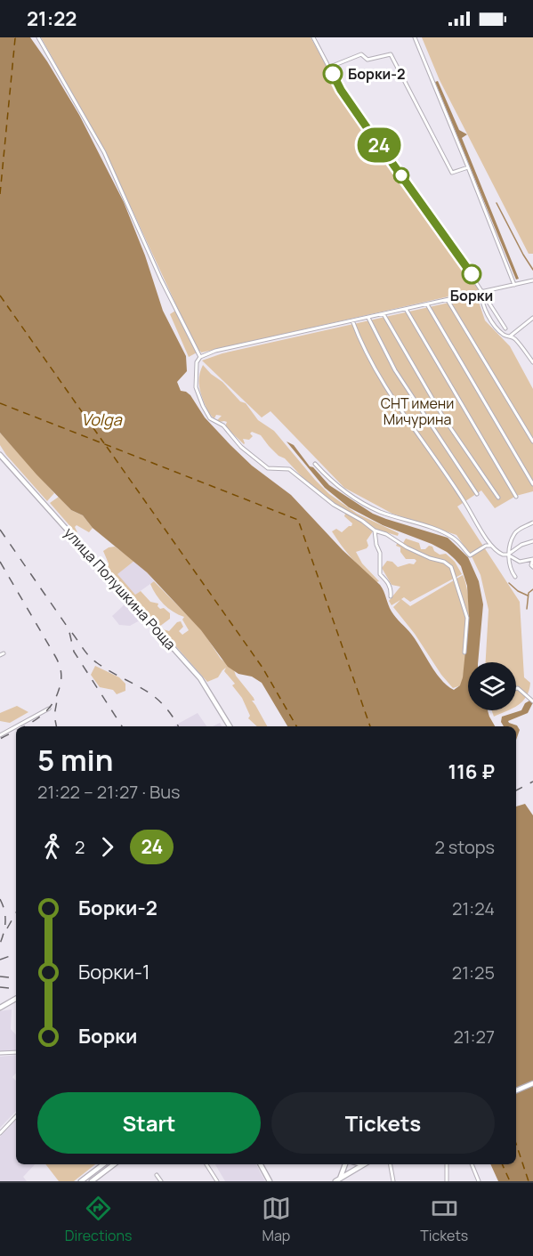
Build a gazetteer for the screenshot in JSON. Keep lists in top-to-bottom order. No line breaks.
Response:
{"streets":{"main road":["улица Полушкина Роща"]},"water":["Volga"],"parks":["СНТ имени Мичурина"],"places":["Борки-2","Борки"],"lines":["bus line 24"],"page":{"status":"21:22","on_map":"24","heading":["5 min","21:22 – 21:27 · Bus","116 ₽"],"legs":["2","24","2 stops"],"list":[{"name":"Борки-2","value":"21:24"},{"name":"Борки-1","value":"21:25"},{"name":"Борки","value":"21:27"}],"buttons":["Start","Tickets"],"tabs":["Directions","Map","Tickets"]}}
